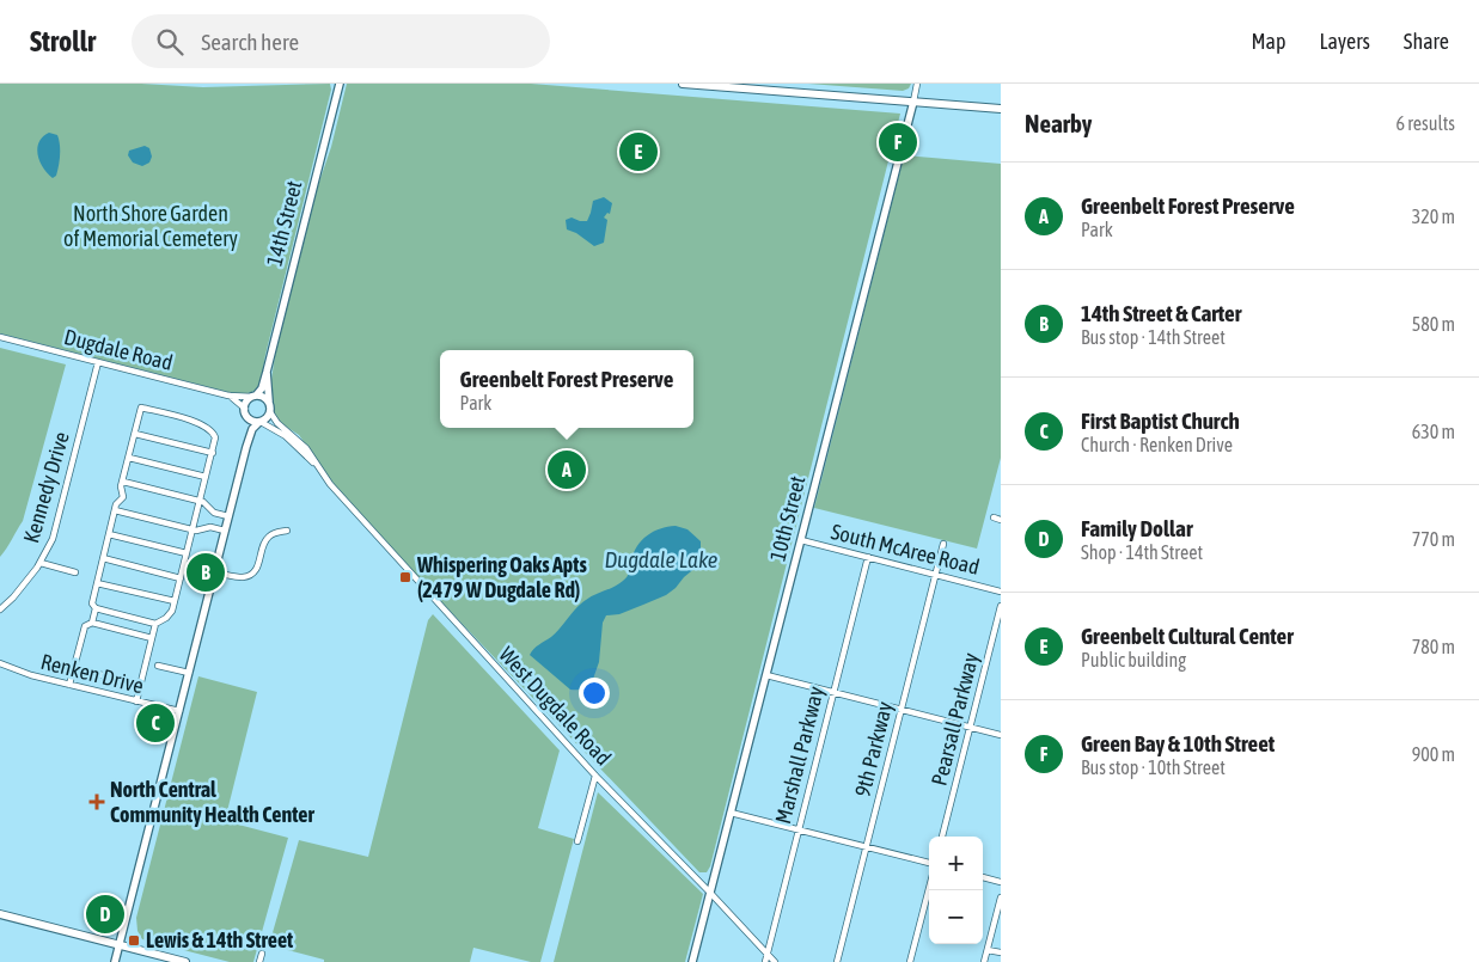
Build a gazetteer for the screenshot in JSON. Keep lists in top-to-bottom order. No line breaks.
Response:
{"streets":{"street":["14th Street","Dugdale Road","Kennedy Drive","10th Street","South McAree Road","Renken Drive","West Dugdale Road","Pearsall Parkway","9th Parkway","Marshall Parkway"]},"crossings":[["Dugdale Road","Kennedy Drive"],["10th Street","South McAree Road"],["10th Street","West Dugdale Road"],["South McAree Road","9th Parkway"],["South McAree Road","Marshall Parkway"],["West Dugdale Road","Marshall Parkway"]],"water":["Dugdale Lake"],"parks":["North Shore Garden of Memorial Cemetery"],"places":{"transit":["Whispering Oaks Apts (2479 W Dugdale Rd)","Lewis & 14th Street"],"health":["North Central Community Health Center"]},"page":{"header":"Strollr","search":"Search here","nav":["Map","Layers","Share"],"heading":["Nearby","6 results"],"pins":["F","E","A","B","C","D"],"list":[{"mark":"A","name":"Greenbelt Forest Preserve","note":"Park","value":"320 m"},{"mark":"B","name":"14th Street & Carter","note":"Bus stop · 14th Street","value":"580 m"},{"mark":"C","name":"First Baptist Church","note":"Church · Renken Drive","value":"630 m"},{"mark":"D","name":"Family Dollar","note":"Shop · 14th Street","value":"770 m"},{"mark":"E","name":"Greenbelt Cultural Center","note":"Public building","value":"780 m"},{"mark":"F","name":"Green Bay & 10th Street","note":"Bus stop · 10th Street","value":"900 m"}],"popup":["Greenbelt Forest Preserve","Park"],"map_buttons":["+","−"]}}
